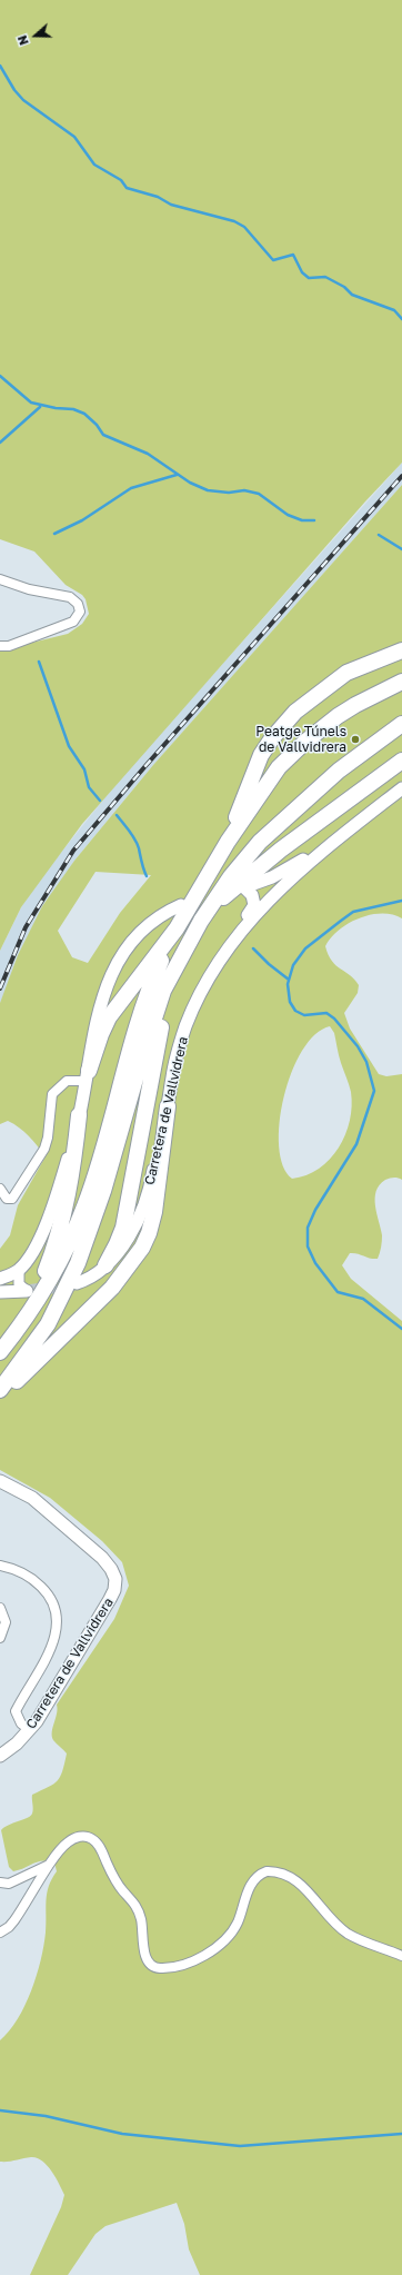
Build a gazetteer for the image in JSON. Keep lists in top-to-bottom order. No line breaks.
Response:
{"streets":{"main road":["Carretera de Vallvidrera"]},"places":["Peatge Túnels de Vallvidrera"],"north":"left"}
